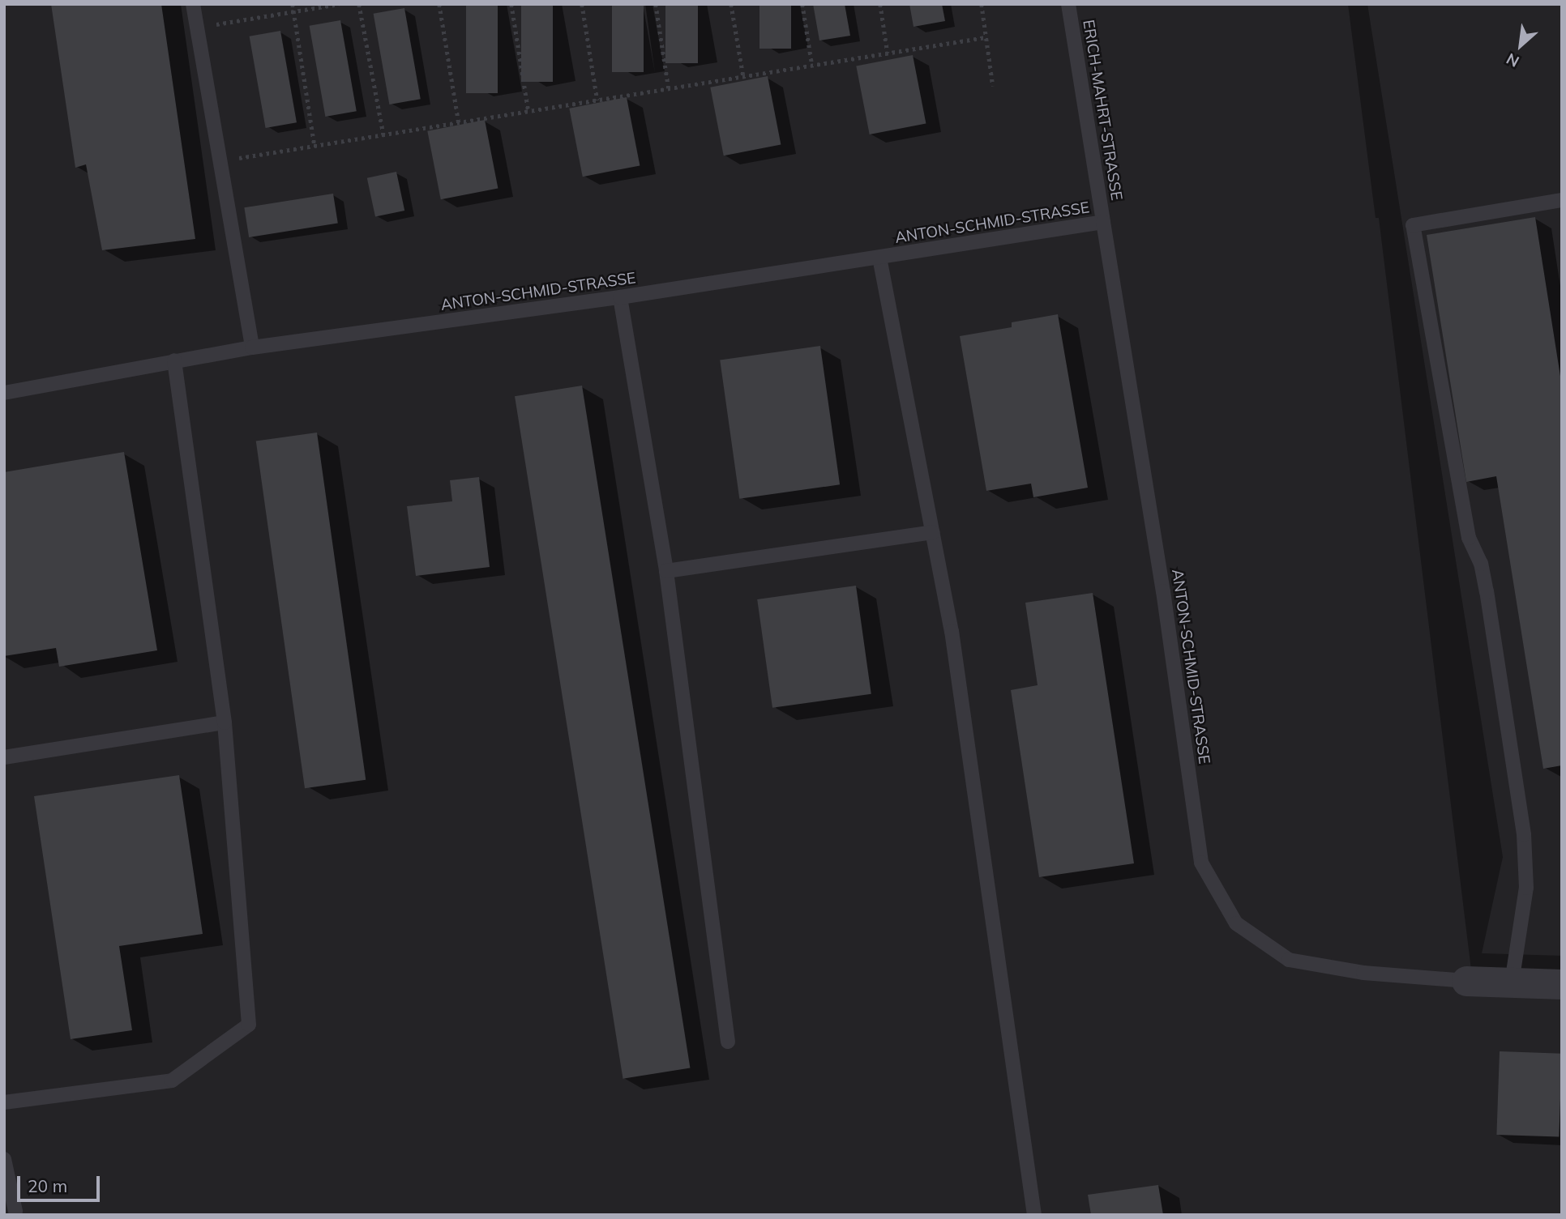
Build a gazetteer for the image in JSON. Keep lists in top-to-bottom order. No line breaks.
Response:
{"streets":{"lane":["ERICH-MAHRT-STRASSE","ANTON-SCHMID-STRASSE"]},"crossings":[["ERICH-MAHRT-STRASSE","ANTON-SCHMID-STRASSE"]],"scale_bar":"20 m","north":"bottom left"}
